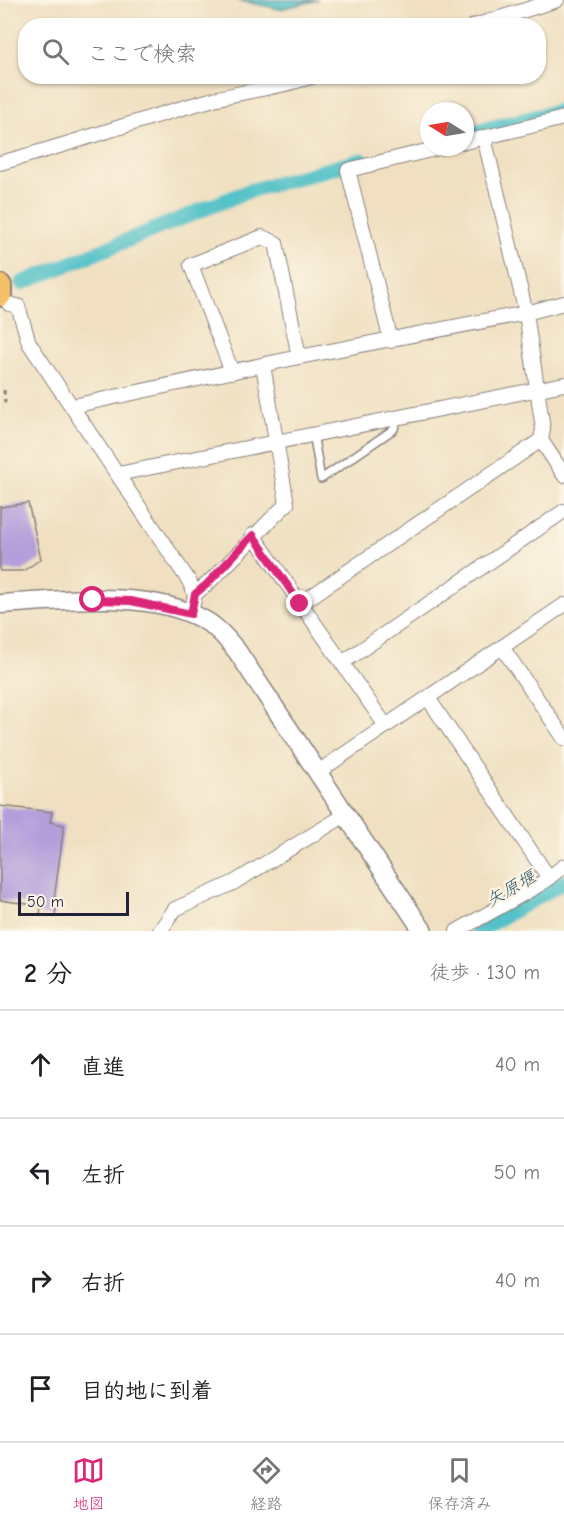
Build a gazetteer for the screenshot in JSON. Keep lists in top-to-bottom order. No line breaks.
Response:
{"water":["矢原堰"],"scale_bar":"50 m","north":"left","page":{"search":"ここで検索","scale":"50 m","heading":["2 分","徒歩 · 130 m"],"list":[["直進","40 m"],["左折","50 m"],["右折","40 m"],"目的地に到着"],"nav":["地図","経路","保存済み"]}}
